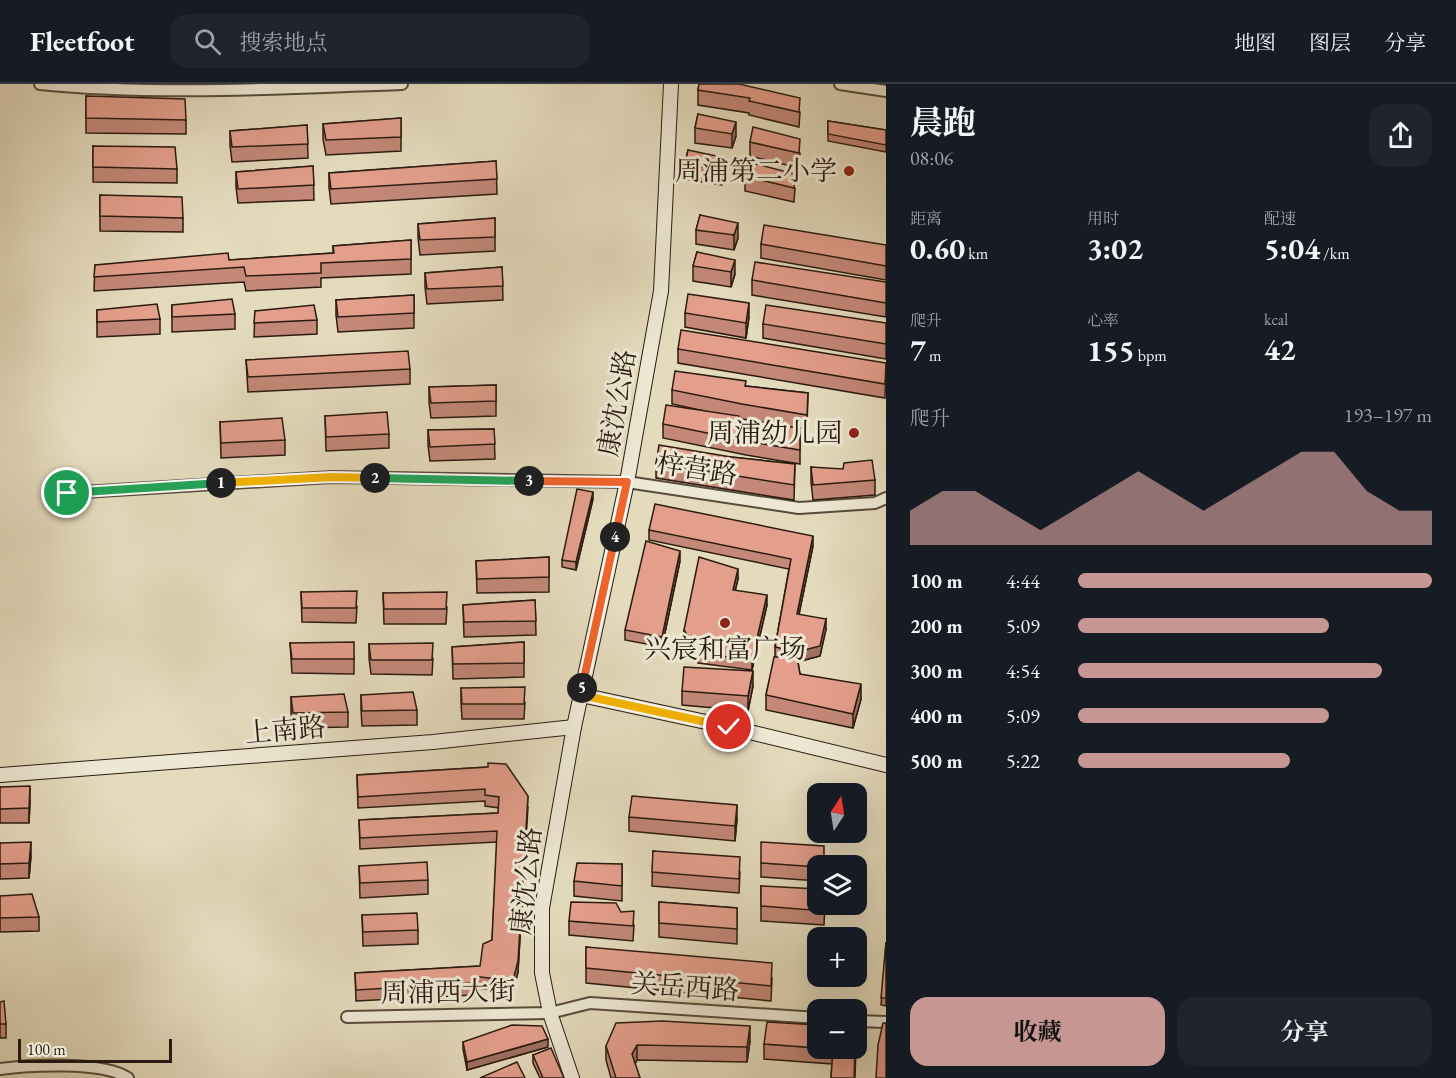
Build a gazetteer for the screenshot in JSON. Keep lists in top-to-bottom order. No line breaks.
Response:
{"streets":{"street":["康沈公路","梓营路","上南路","关岳西路","周浦西大街"]},"crossings":[["康沈公路","梓营路"],["康沈公路","上南路"],["康沈公路","关岳西路"],["康沈公路","周浦西大街"],["关岳西路","周浦西大街"]],"places":["周浦第二小学","周浦幼儿园","兴宸和富广场"],"scale_bar":"100 m","north":"top","page":{"header":"Fleetfoot","search":"搜索地点","nav":["地图","图层","分享"],"heading":["晨跑","08:06"],"stats":[["距离","0.60 km"],["用时","3:02"],["配速","5:04 /km"],["爬升","7 m"],["心率","155 bpm"],["kcal","42"]],"chart":["爬升","193–197 m"],"pins":["2","3","1","4","5"],"list":[{"name":"100 m","note":"4:44"},{"name":"200 m","note":"5:09"},{"name":"300 m","note":"4:54"},{"name":"400 m","note":"5:09"},{"name":"500 m","note":"5:22"}],"map_buttons":["+","−"],"buttons":["收藏","分享"],"scale":"100 m"}}
